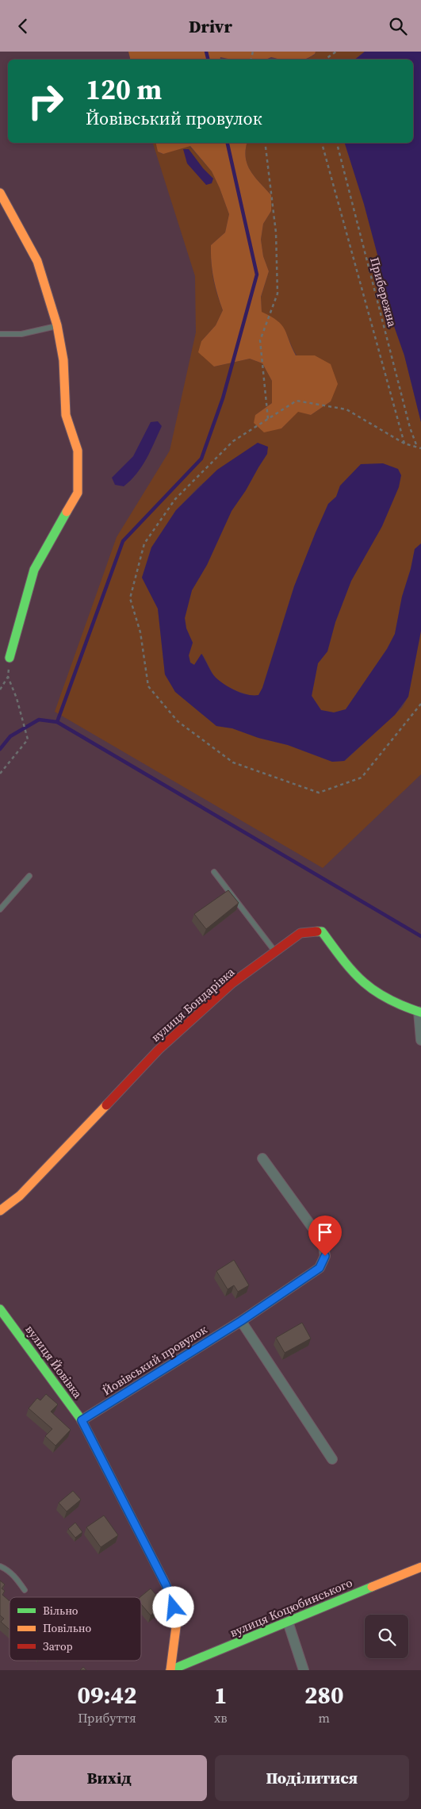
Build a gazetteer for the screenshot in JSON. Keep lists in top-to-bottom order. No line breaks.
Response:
{"streets":{"street":["вулиця Бондарівка","Йовівський провулок","вулиця Йовівка","вулиця Коцюбинського"],"path":["Прибережна"]},"crossings":[["Йовівський провулок","вулиця Йовівка"],["вулиця Йовівка","вулиця Коцюбинського"]],"legend":["Вільно","Повільно","Затор"],"page":{"header":"Drivr","turn":["120 m","Йовівський провулок"],"eta":["09:42","Прибуття","1","хв","280","m"],"buttons":["Вихід","Поділитися"]}}
